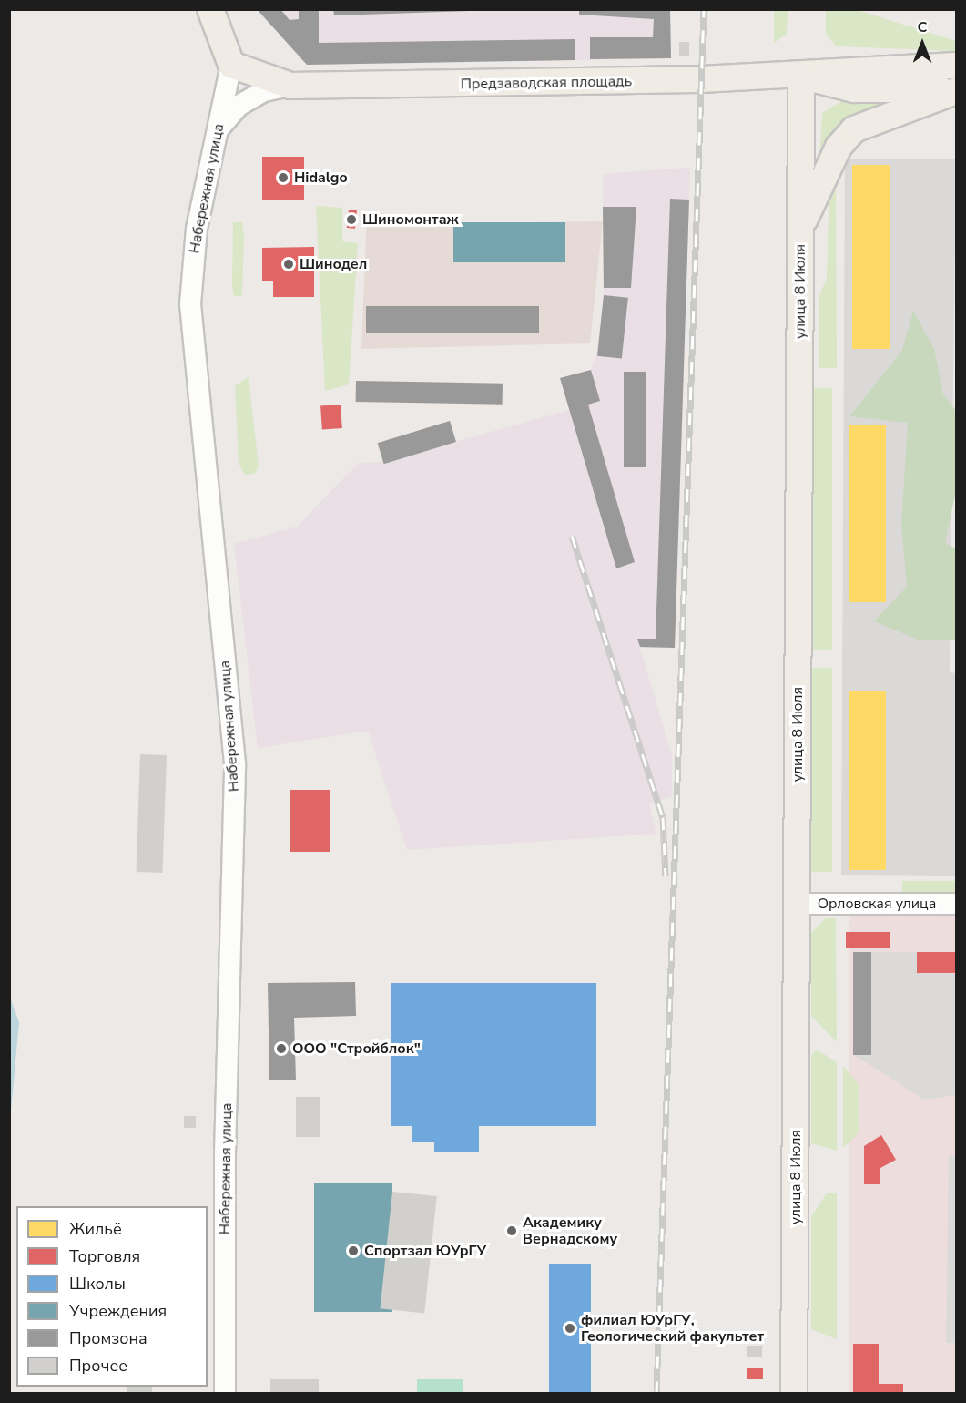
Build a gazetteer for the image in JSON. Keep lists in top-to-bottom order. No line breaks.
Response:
{"streets":{"main road":["Предзаводская площадь","улица 8 Июля"],"street":["Набережная улица","Орловская улица"]},"crossings":[["Предзаводская площадь","улица 8 Июля"],["улица 8 Июля","Орловская улица"]],"places":["Hidalgo","Шиномонтаж","Шинодел","ООО \"Стройблок\"","Академику Вернадскому","Спортзал ЮУрГУ","филиал ЮУрГУ, Геологический факультет"],"legend":["Жильё","Торговля","Школы","Учреждения","Промзона","Прочее"],"north":"top"}
